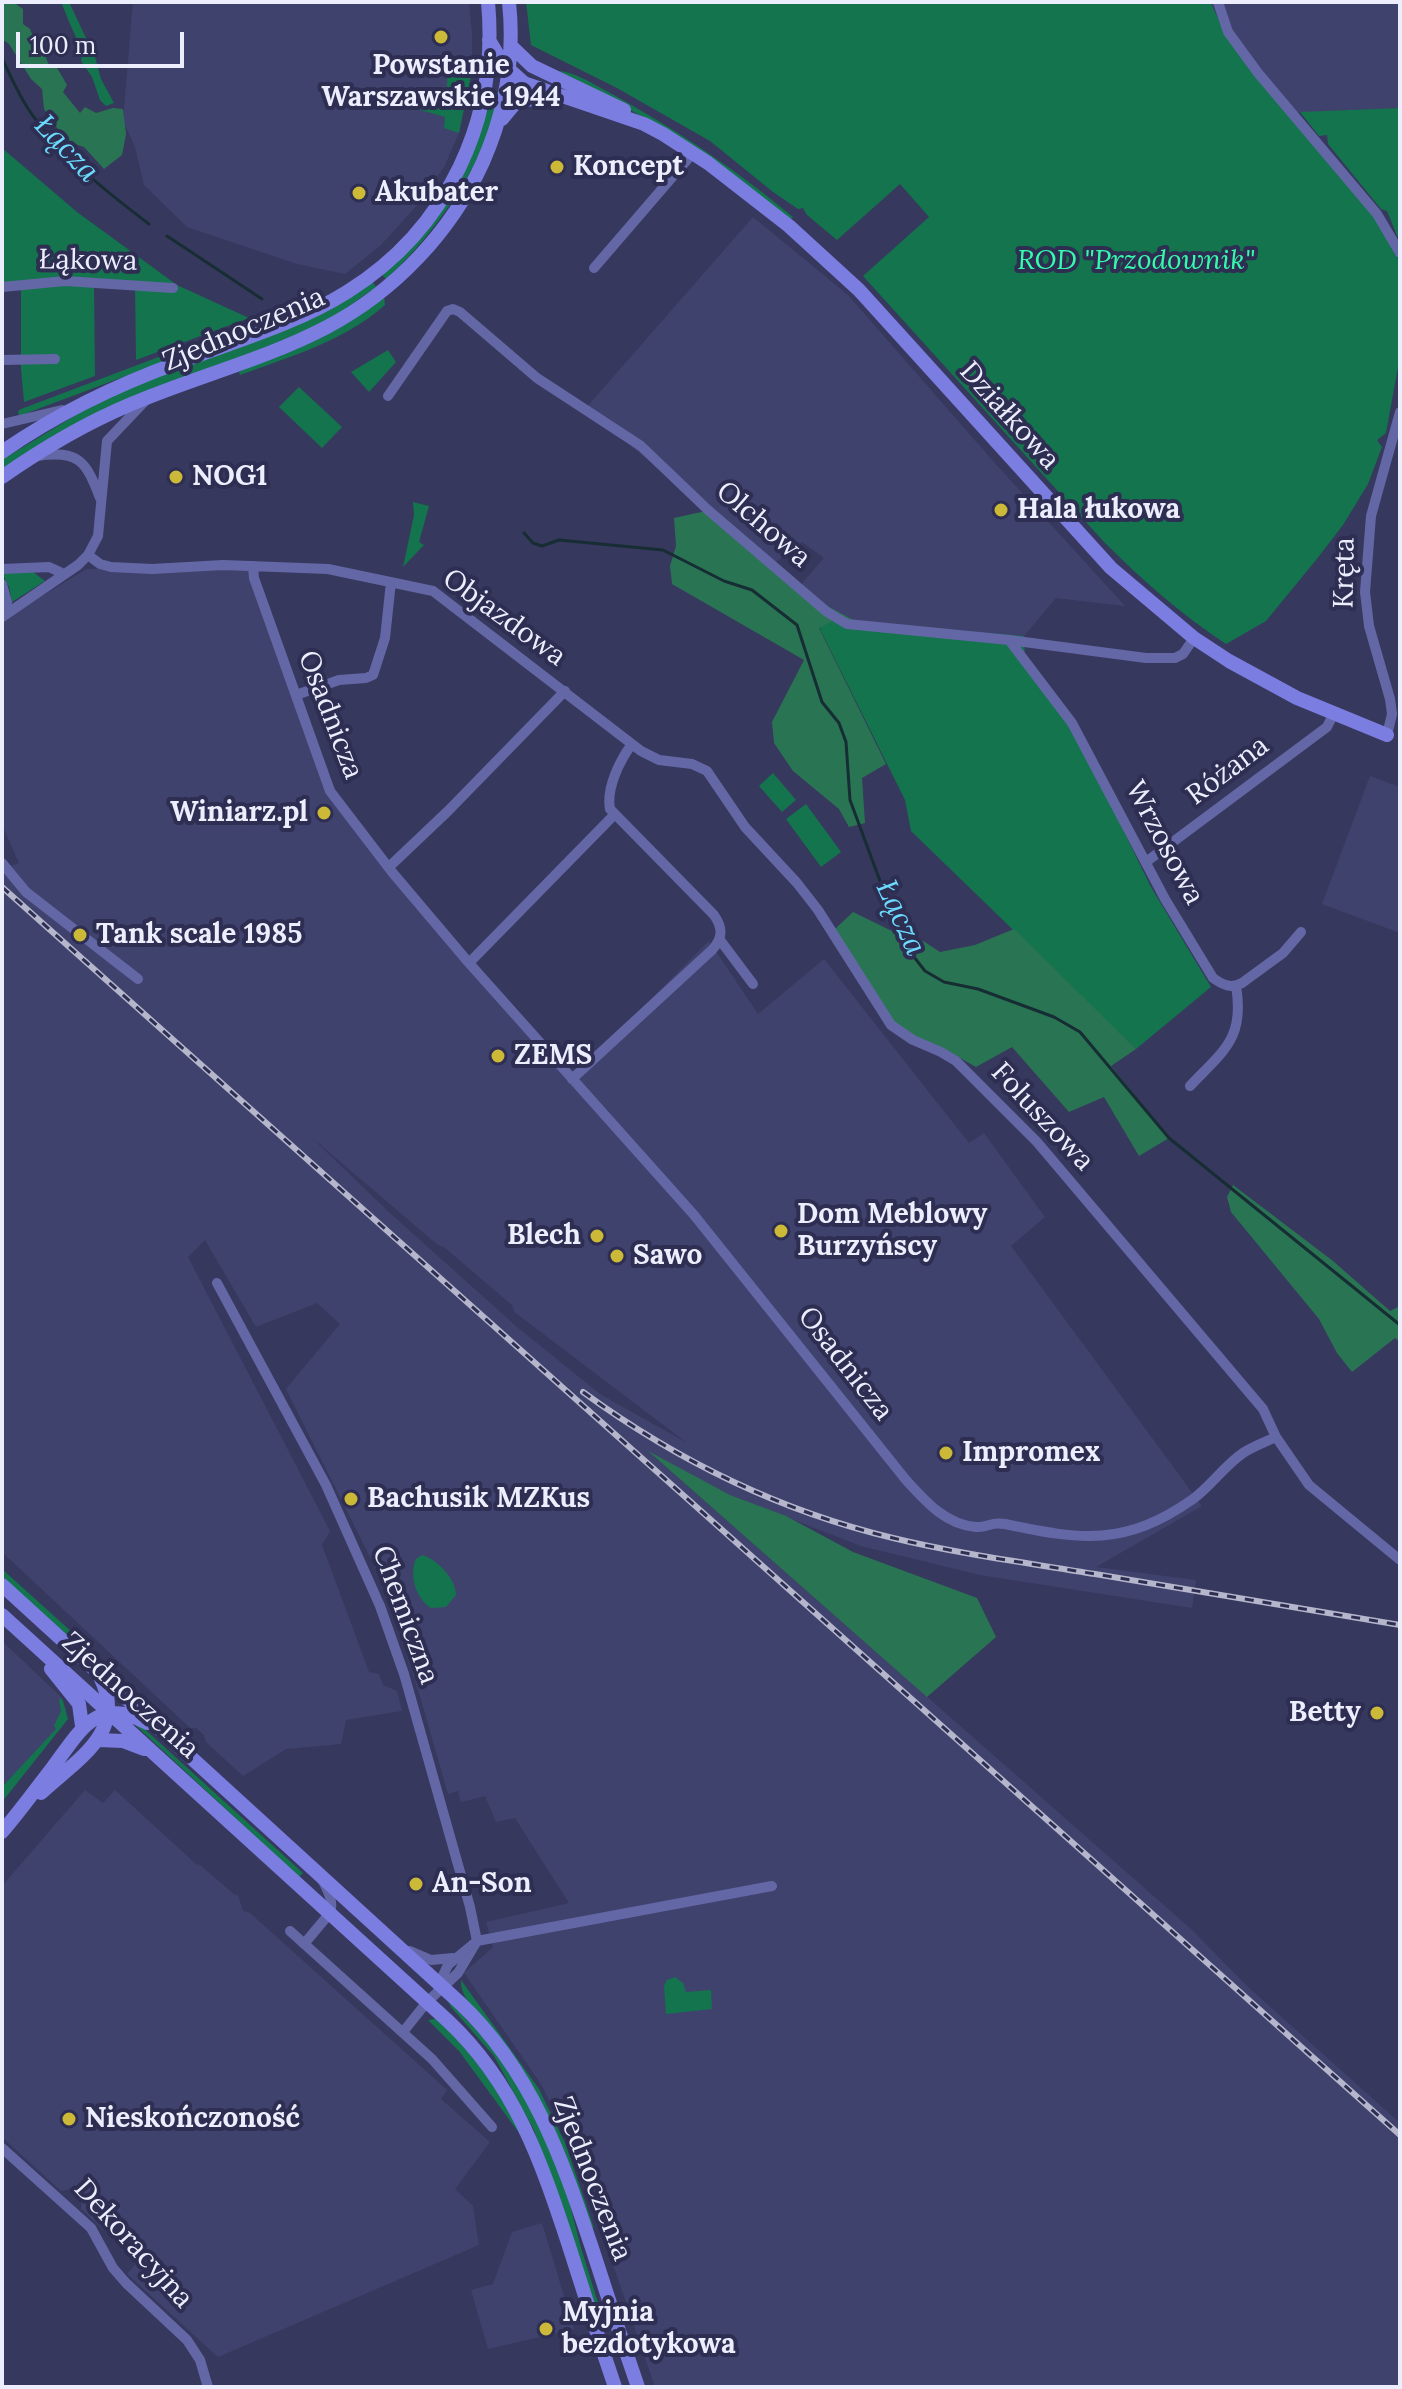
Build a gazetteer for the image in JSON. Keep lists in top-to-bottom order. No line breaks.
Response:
{"streets":{"main road":["Zjednoczenia","Działkowa"],"street":["Łąkowa","Olchowa","Kręta","Objazdowa","Osadnicza","Różana","Wrzosowa","Foluszowa","Chemiczna","Dekoracyjna"]},"crossings":[["Zjednoczenia","Działkowa"],["Działkowa","Olchowa"],["Działkowa","Kręta"],["Działkowa","Różana"],["Olchowa","Wrzosowa"],["Objazdowa","Osadnicza"],["Objazdowa","Foluszowa"],["Osadnicza","Foluszowa"],["Różana","Wrzosowa"]],"water":["Łącza"],"parks":["ROD \"Przodownik\""],"places":["Powstanie Warszawskie 1944","Koncept","Akubater","NOG1","Hala łukowa","Winiarz.pl","Tank scale 1985","ZEMS","Dom Meblowy Burzyńscy","Blech","Sawo","Impromex","Bachusik MZKus","Betty","An-Son","Nieskończoność","Myjnia bezdotykowa"],"scale_bar":"100 m"}
